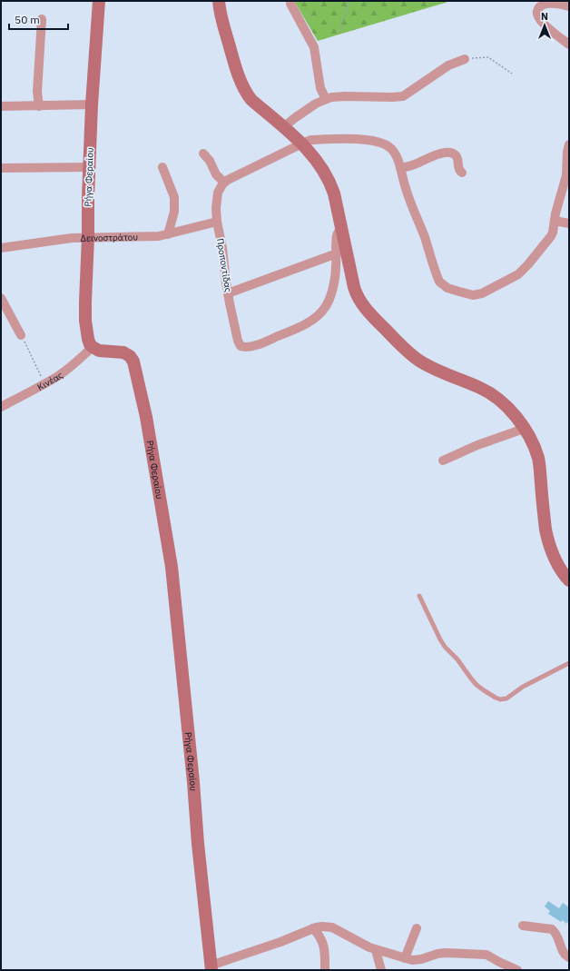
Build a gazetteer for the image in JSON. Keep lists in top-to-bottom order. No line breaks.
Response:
{"streets":{"street":["Ρήγα Φεραίου","Δεινοστράτου","Προποντίδας","Κινέας"]},"crossings":[["Ρήγα Φεραίου","Δεινοστράτου"],["Ρήγα Φεραίου","Κινέας"],["Δεινοστράτου","Προποντίδας"]],"scale_bar":"50 m","north":"top"}
